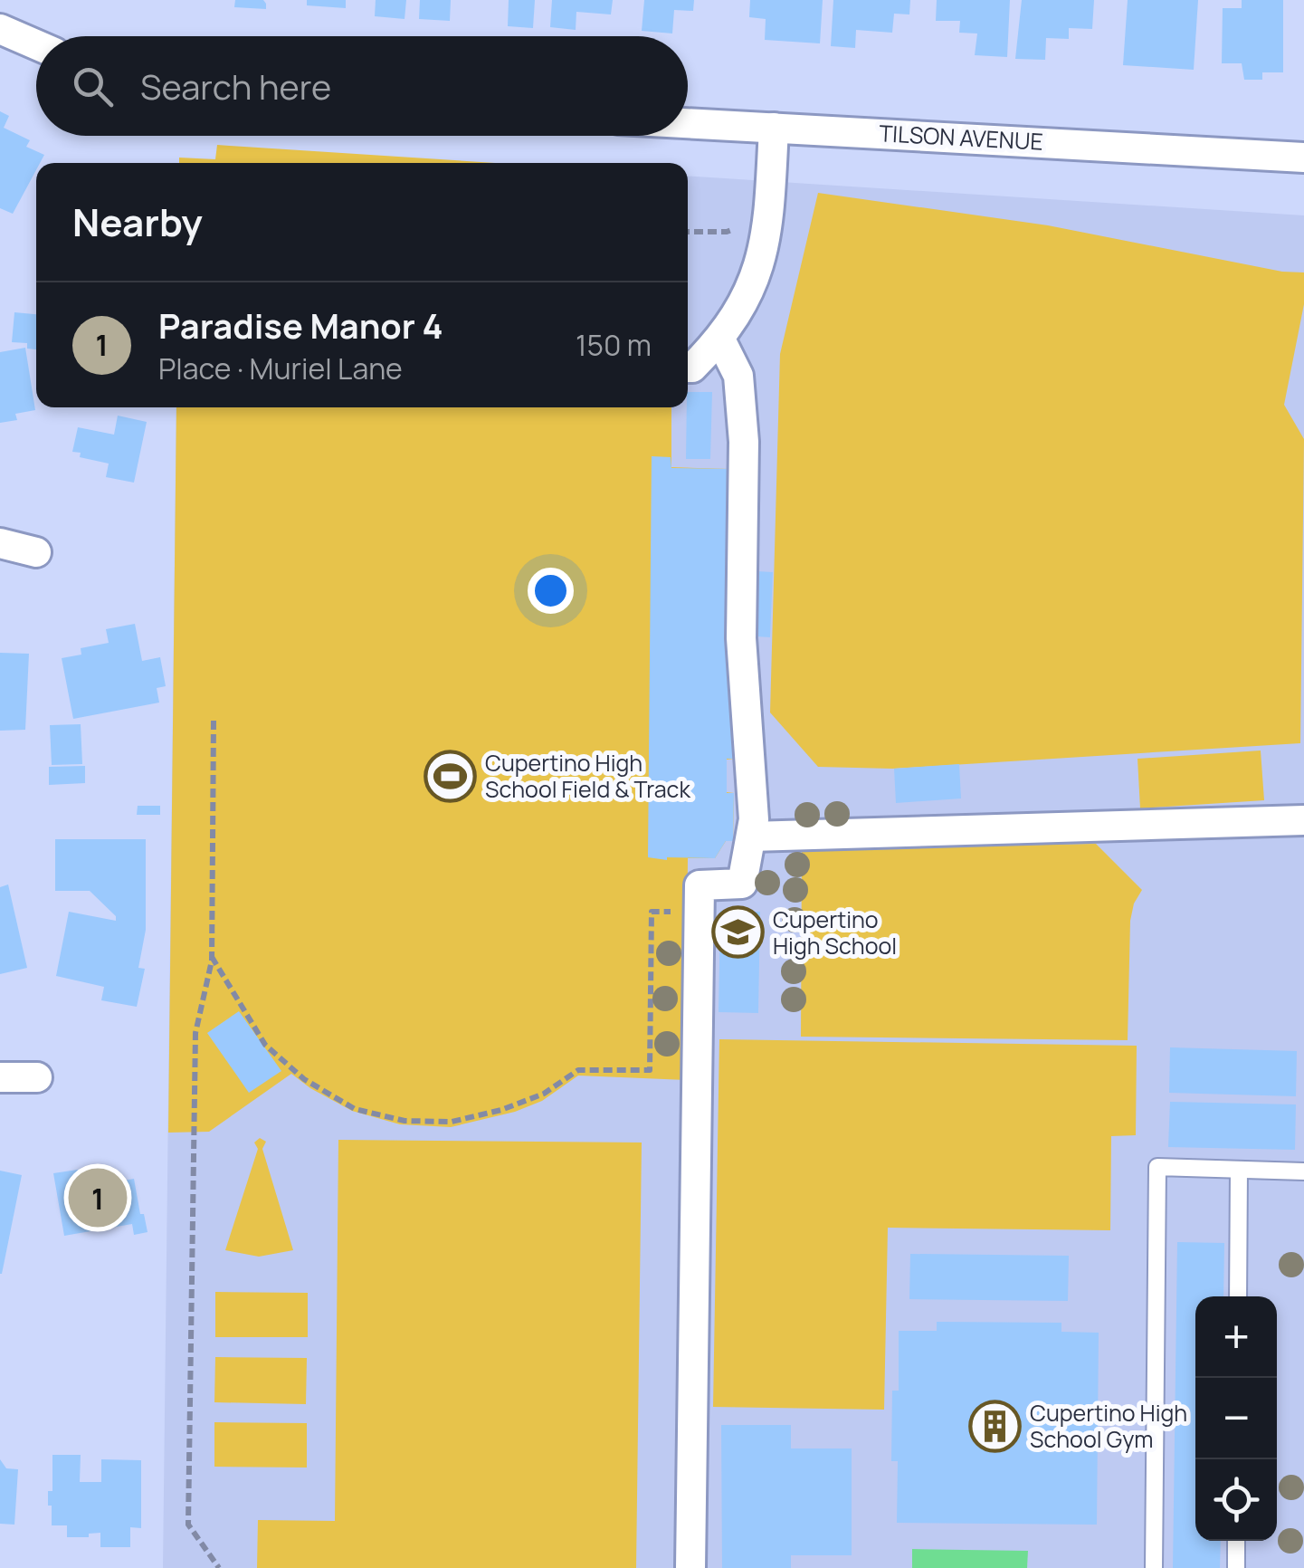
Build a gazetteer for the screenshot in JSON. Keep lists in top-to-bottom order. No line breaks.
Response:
{"streets":{"street":["TILSON AVENUE"]},"places":{"sports":["Cupertino High School Field & Track"],"school or university":["Cupertino High School"],"building":["Cupertino High School Gym"]},"page":{"search":"Search here","heading":"Nearby","list":[{"mark":"1","name":"Paradise Manor 4","note":"Place · Muriel Lane","value":"150 m"}],"pins":"1","map_buttons":["+","−"]}}
